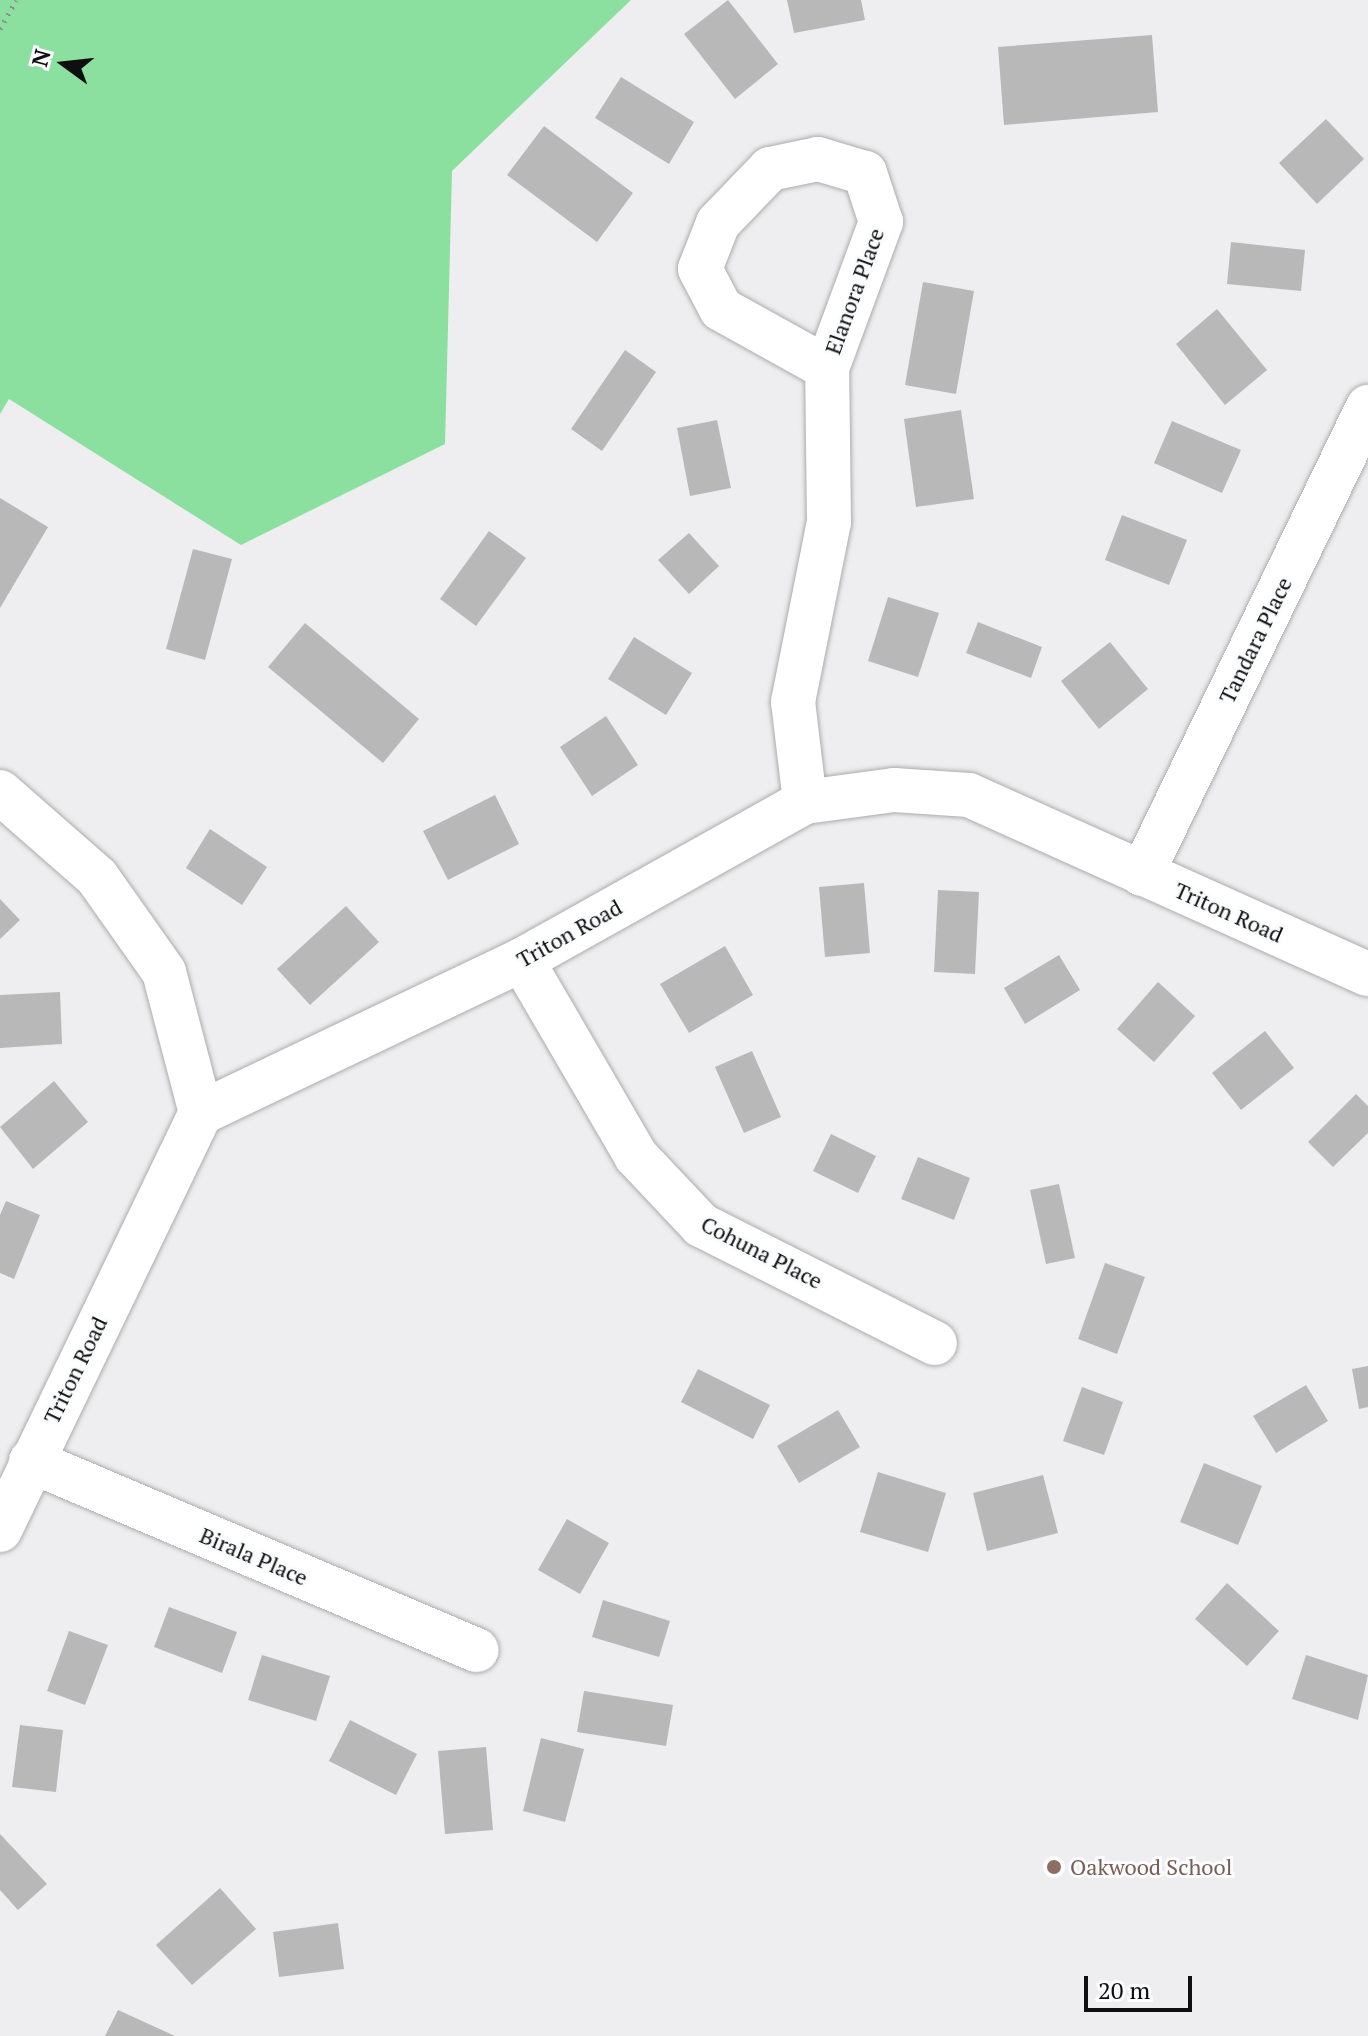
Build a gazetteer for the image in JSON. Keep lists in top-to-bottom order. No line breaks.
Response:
{"streets":{"street":["Elanora Place","Tandara Place","Triton Road","Cohuna Place","Birala Place"]},"crossings":[["Elanora Place","Triton Road"],["Tandara Place","Triton Road"],["Triton Road","Cohuna Place"],["Triton Road","Birala Place"]],"places":["Oakwood School"],"scale_bar":"20 m","north":"left"}
